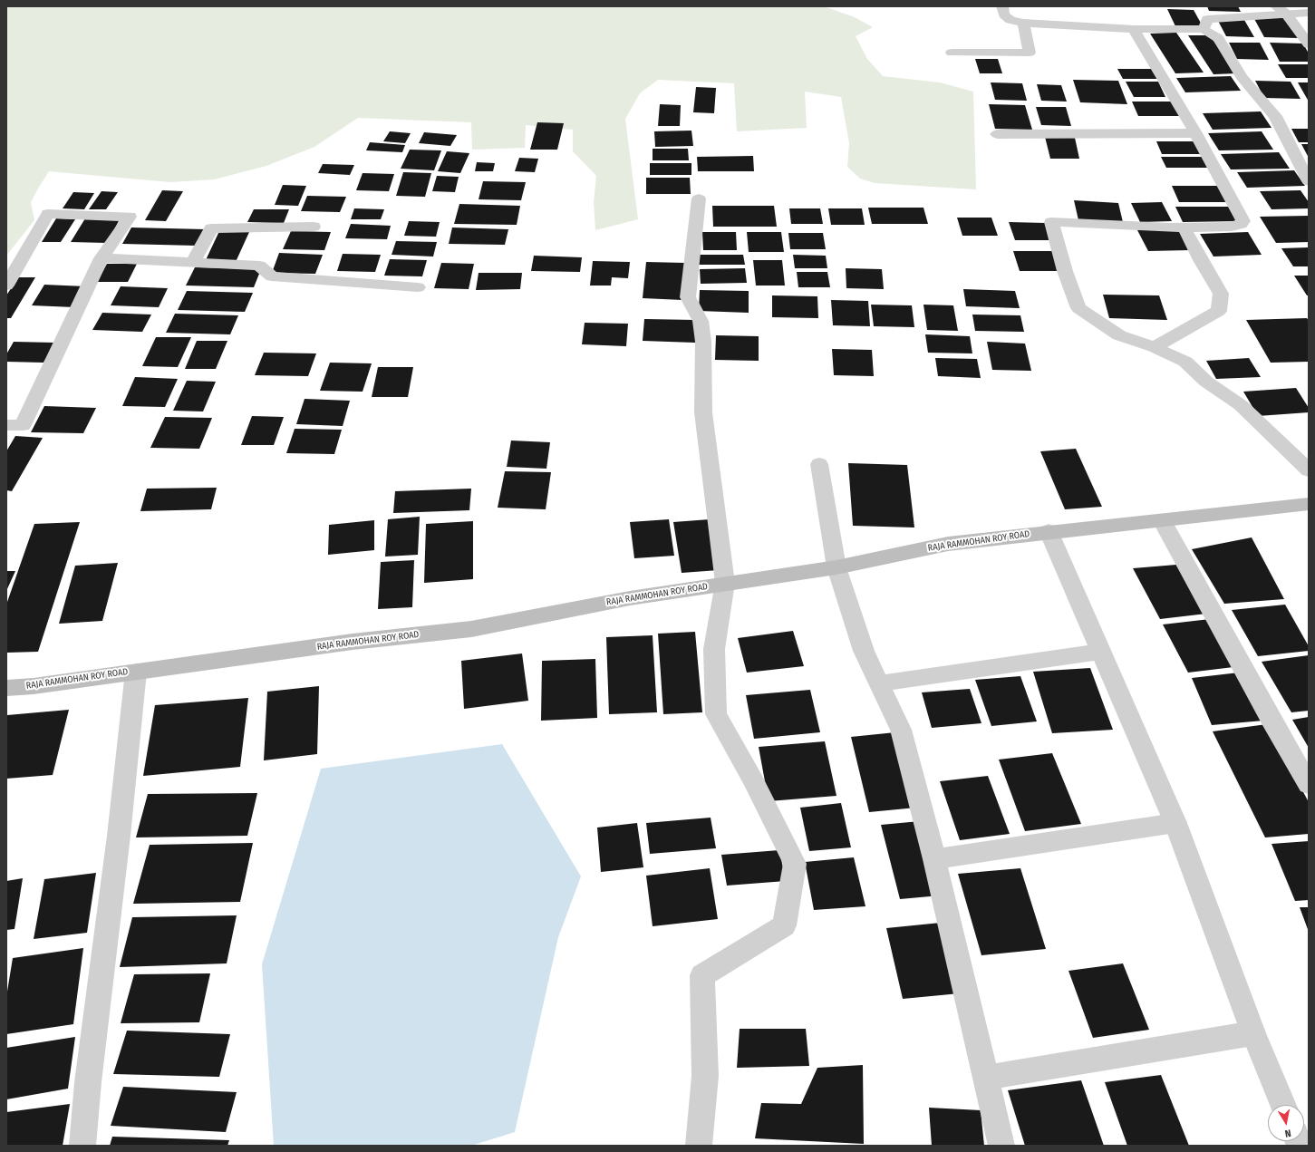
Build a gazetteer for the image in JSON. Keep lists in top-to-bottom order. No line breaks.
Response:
{"streets":{"main road":["RAJA RAMMOHAN ROY ROAD"]},"north":"bottom"}
